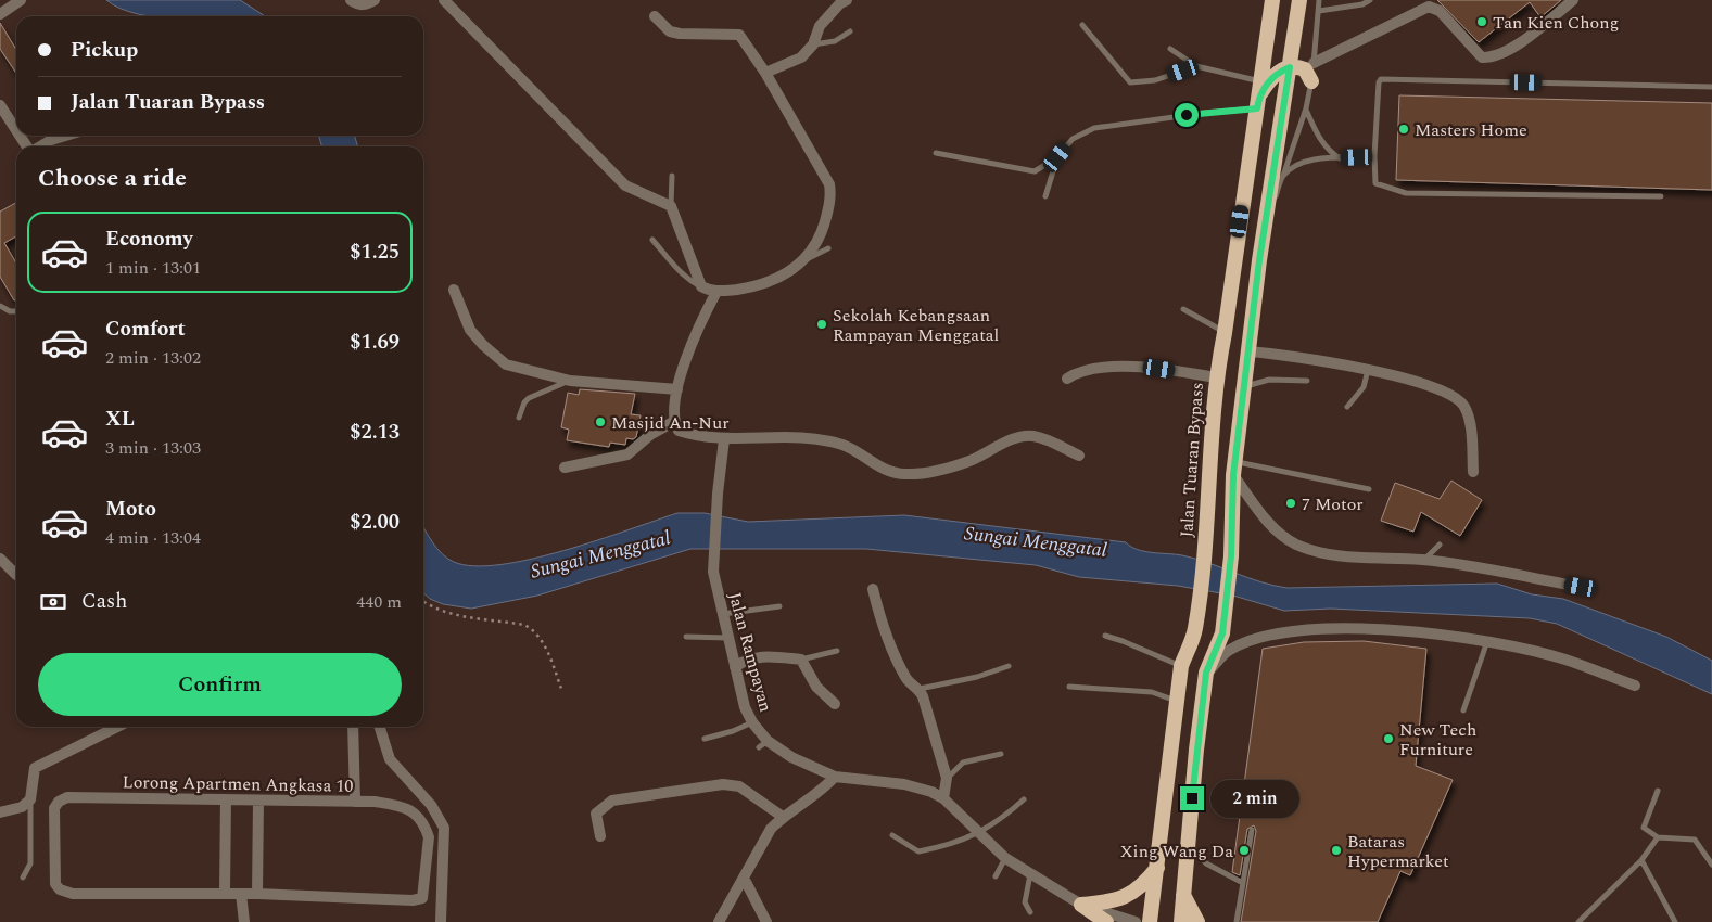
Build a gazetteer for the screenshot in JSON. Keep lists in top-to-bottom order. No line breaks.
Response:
{"streets":{"highway":["Jalan Tuaran Bypass"],"street":["Jalan Rampayan","Lorong Apartmen Angkasa 10"]},"water":["Sungai Menggatal"],"places":["Tan Kien Chong","Masters Home","Sekolah Kebangsaan Rampayan Menggatal","Masjid An-Nur","7 Motor","New Tech Furniture","Xing Wang Da","Bataras Hypermarket"],"page":{"banner":["Pickup","Jalan Tuaran Bypass"],"heading":"Choose a ride","list":[{"name":"Economy","note":"1 min · 13:01","value":"$1.25"},{"name":"Comfort","note":"2 min · 13:02","value":"$1.69"},{"name":"XL","note":"3 min · 13:03","value":"$2.13"},{"name":"Moto","note":"4 min · 13:04","value":"$2.00"}],"pay":["Cash","440 m"],"buttons":"Confirm","bubble":"2 min"}}
